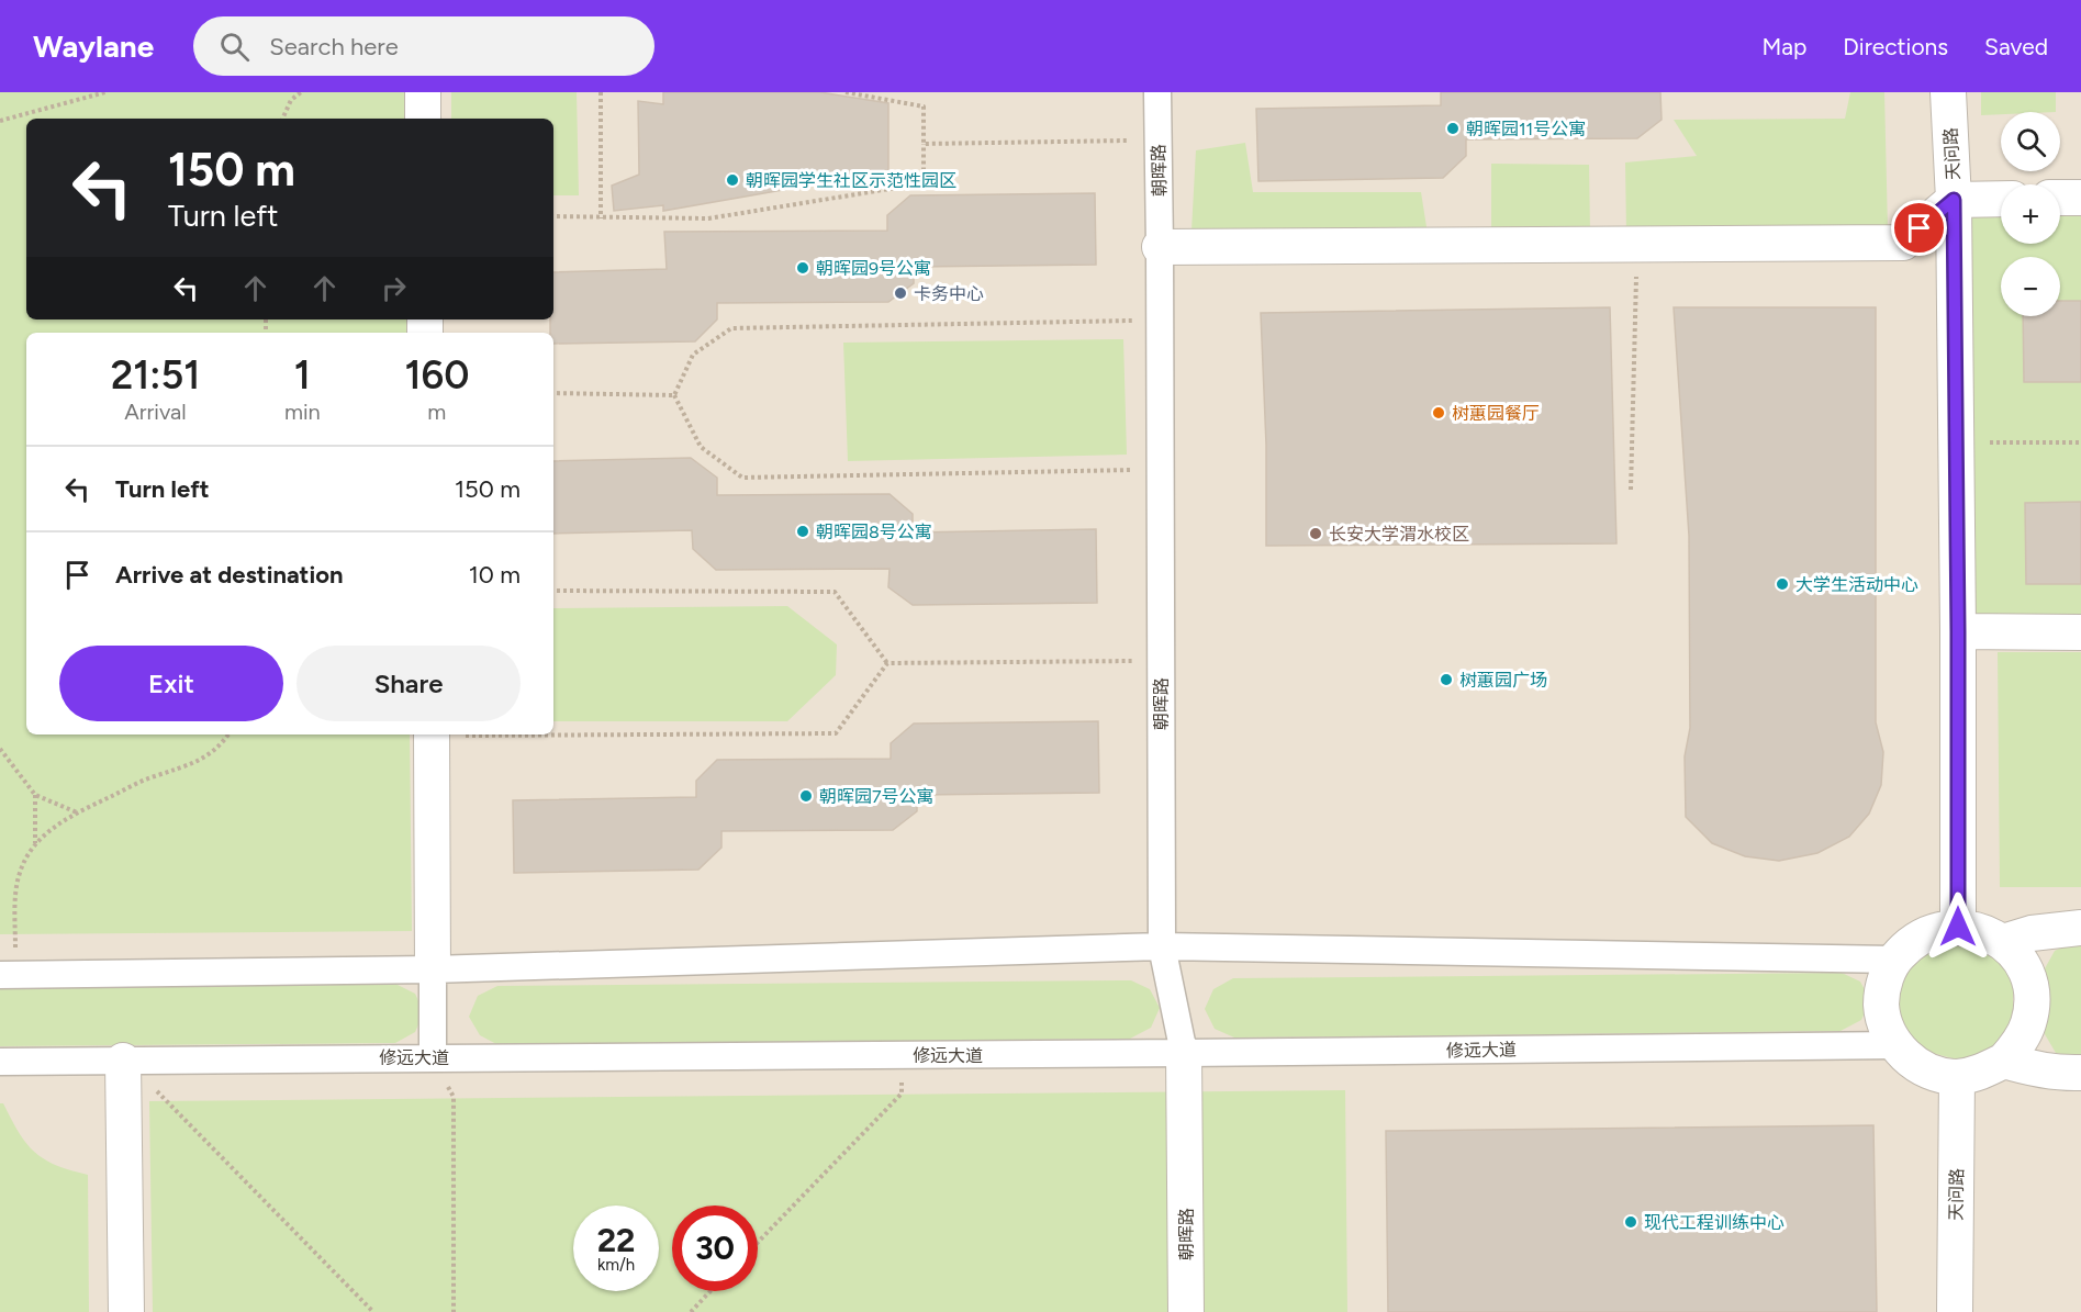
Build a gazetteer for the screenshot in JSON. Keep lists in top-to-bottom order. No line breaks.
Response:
{"streets":{"street":["天问路","朝晖路","修远大道"]},"crossings":[["天问路","修远大道"],["朝晖路","修远大道"]],"places":["朝晖园11号公寓","朝晖园学生社区示范性园区","朝晖园9号公寓","卡务中心","树蕙园餐厅","朝晖园8号公寓","长安大学渭水校区","大学生活动中心","树蕙园广场","朝晖园7号公寓","现代工程训练中心"],"page":{"header":"Waylane","search":"Search here","nav":["Map","Directions","Saved"],"map_buttons":["+","−"],"turn":["150 m","Turn left"],"eta":["21:51","Arrival","1","min","160","m"],"list":[{"name":"Turn left","value":"150 m"},{"name":"Arrive at destination","value":"10 m"}],"buttons":["Exit","Share"],"speed":"22 km/h","limit":"30"}}
